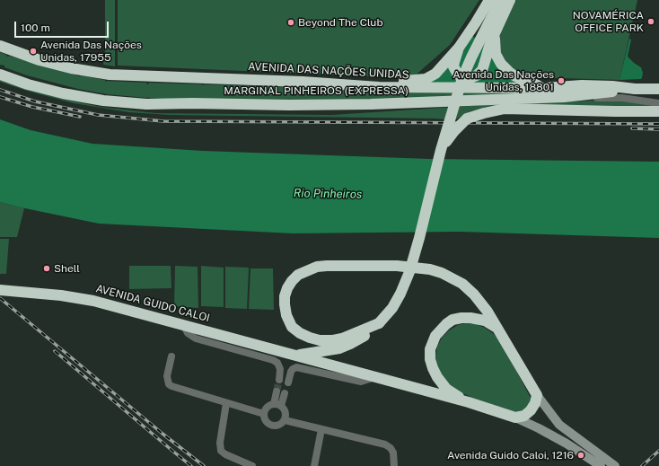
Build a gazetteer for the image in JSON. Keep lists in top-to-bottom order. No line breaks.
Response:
{"streets":{"highway":["AVENIDA DAS NAÇÕES UNIDAS","MARGINAL PINHEIROS (EXPRESSA)","AVENIDA GUIDO CALOI"]},"crossings":[["AVENIDA DAS NAÇÕES UNIDAS","MARGINAL PINHEIROS (EXPRESSA)"]],"water":["Rio Pinheiros"],"places":["NOVAMÉRICA OFFICE PARK","Beyond The Club","Avenida Das Nações Unidas, 17955","Avenida Das Nações Unidas, 18801","Shell","Avenida Guido Caloi, 1216"],"scale_bar":"100 m"}
